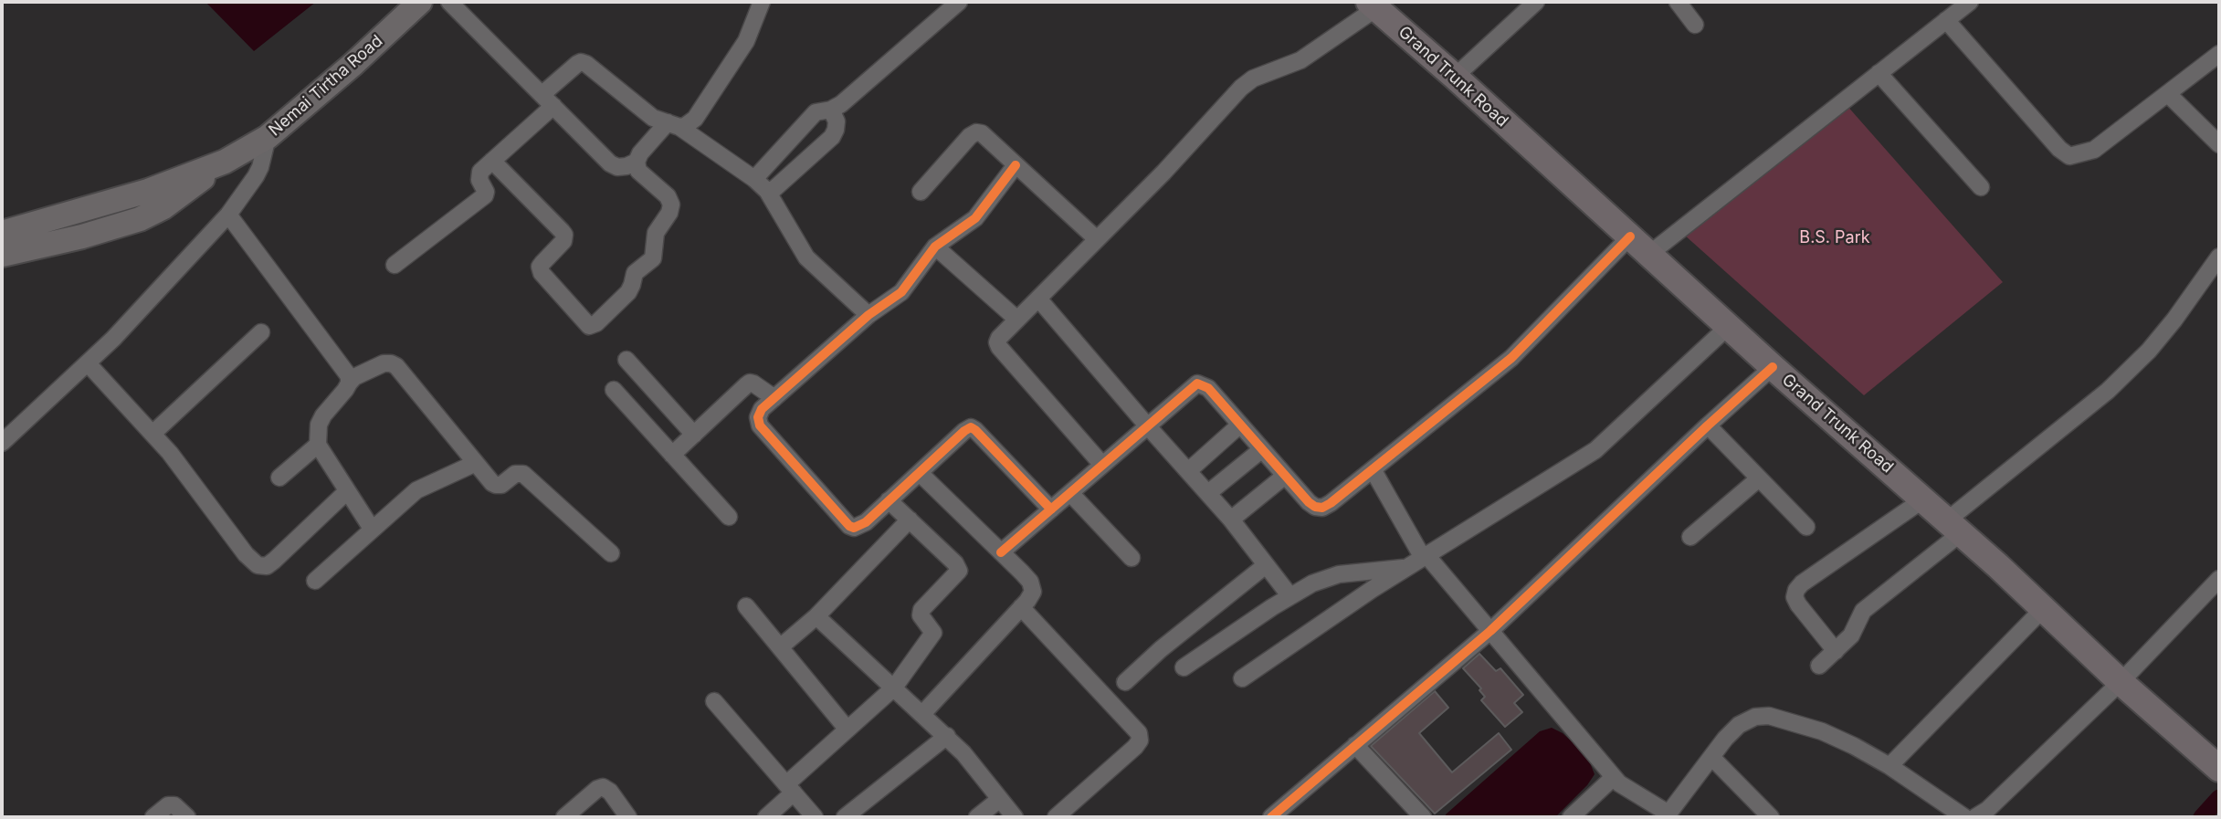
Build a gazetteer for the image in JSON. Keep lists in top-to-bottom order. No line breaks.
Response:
{"streets":{"main road":["Grand Trunk Road"],"street":["Nemai Tirtha Road"]},"parks":["B.S. Park"]}
